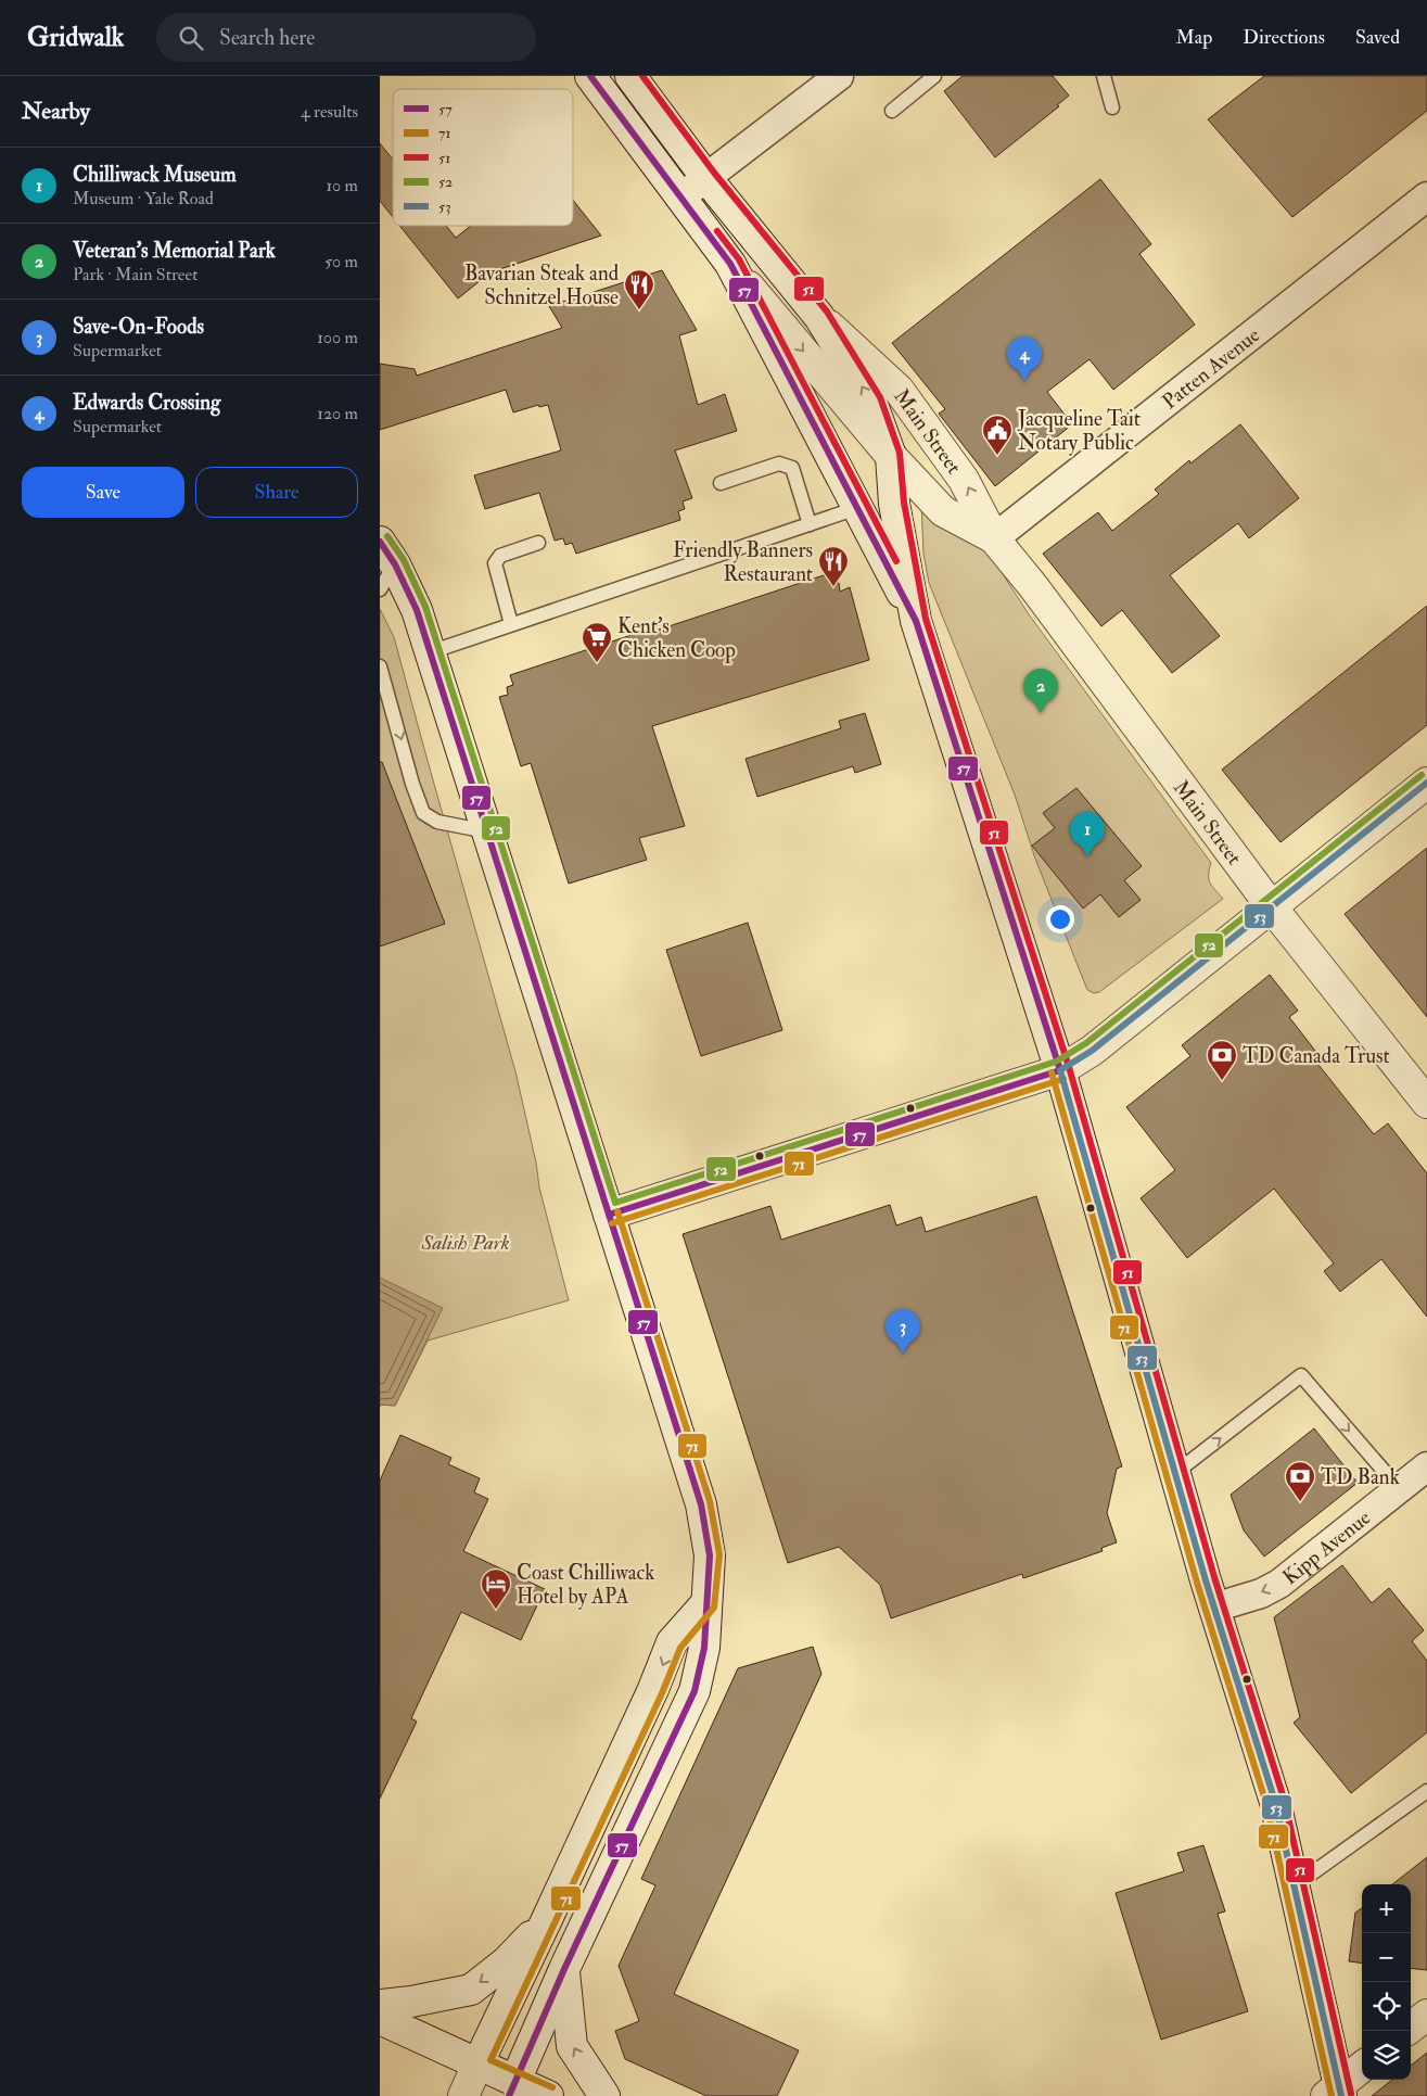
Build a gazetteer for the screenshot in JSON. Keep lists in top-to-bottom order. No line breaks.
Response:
{"streets":{"main road":["Main Street"],"street":["Patten Avenue","Kipp Avenue"]},"crossings":[["Patten Avenue","Main Street"]],"one_way":["Kipp Avenue"],"parks":["Salish Park"],"places":{"restaurant":["Bavarian Steak and Schnitzel House","Friendly Banners Restaurant"],"public building":["Jacqueline Tait Notary Public"],"supermarket":["Kent's Chicken Coop"],"bank":["TD Canada Trust","TD Bank"],"hotel":["Coast Chilliwack Hotel by APA"]},"lines":["transit line 57","transit line 51","transit line 52","transit line 53","transit line 71"],"legend":["57","71","51","52","53"],"page":{"header":"Gridwalk","search":"Search here","nav":["Map","Directions","Saved"],"heading":["Nearby","4 results"],"list":[{"mark":"1","name":"Chilliwack Museum","note":"Museum · Yale Road","value":"10 m"},{"mark":"2","name":"Veteran's Memorial Park","note":"Park · Main Street","value":"50 m"},{"mark":"3","name":"Save-On-Foods","note":"Supermarket","value":"100 m"},{"mark":"4","name":"Edwards Crossing","note":"Supermarket","value":"120 m"}],"pins":["4","2","1","3"],"buttons":["Save","Share"],"map_buttons":["+","−"]}}
